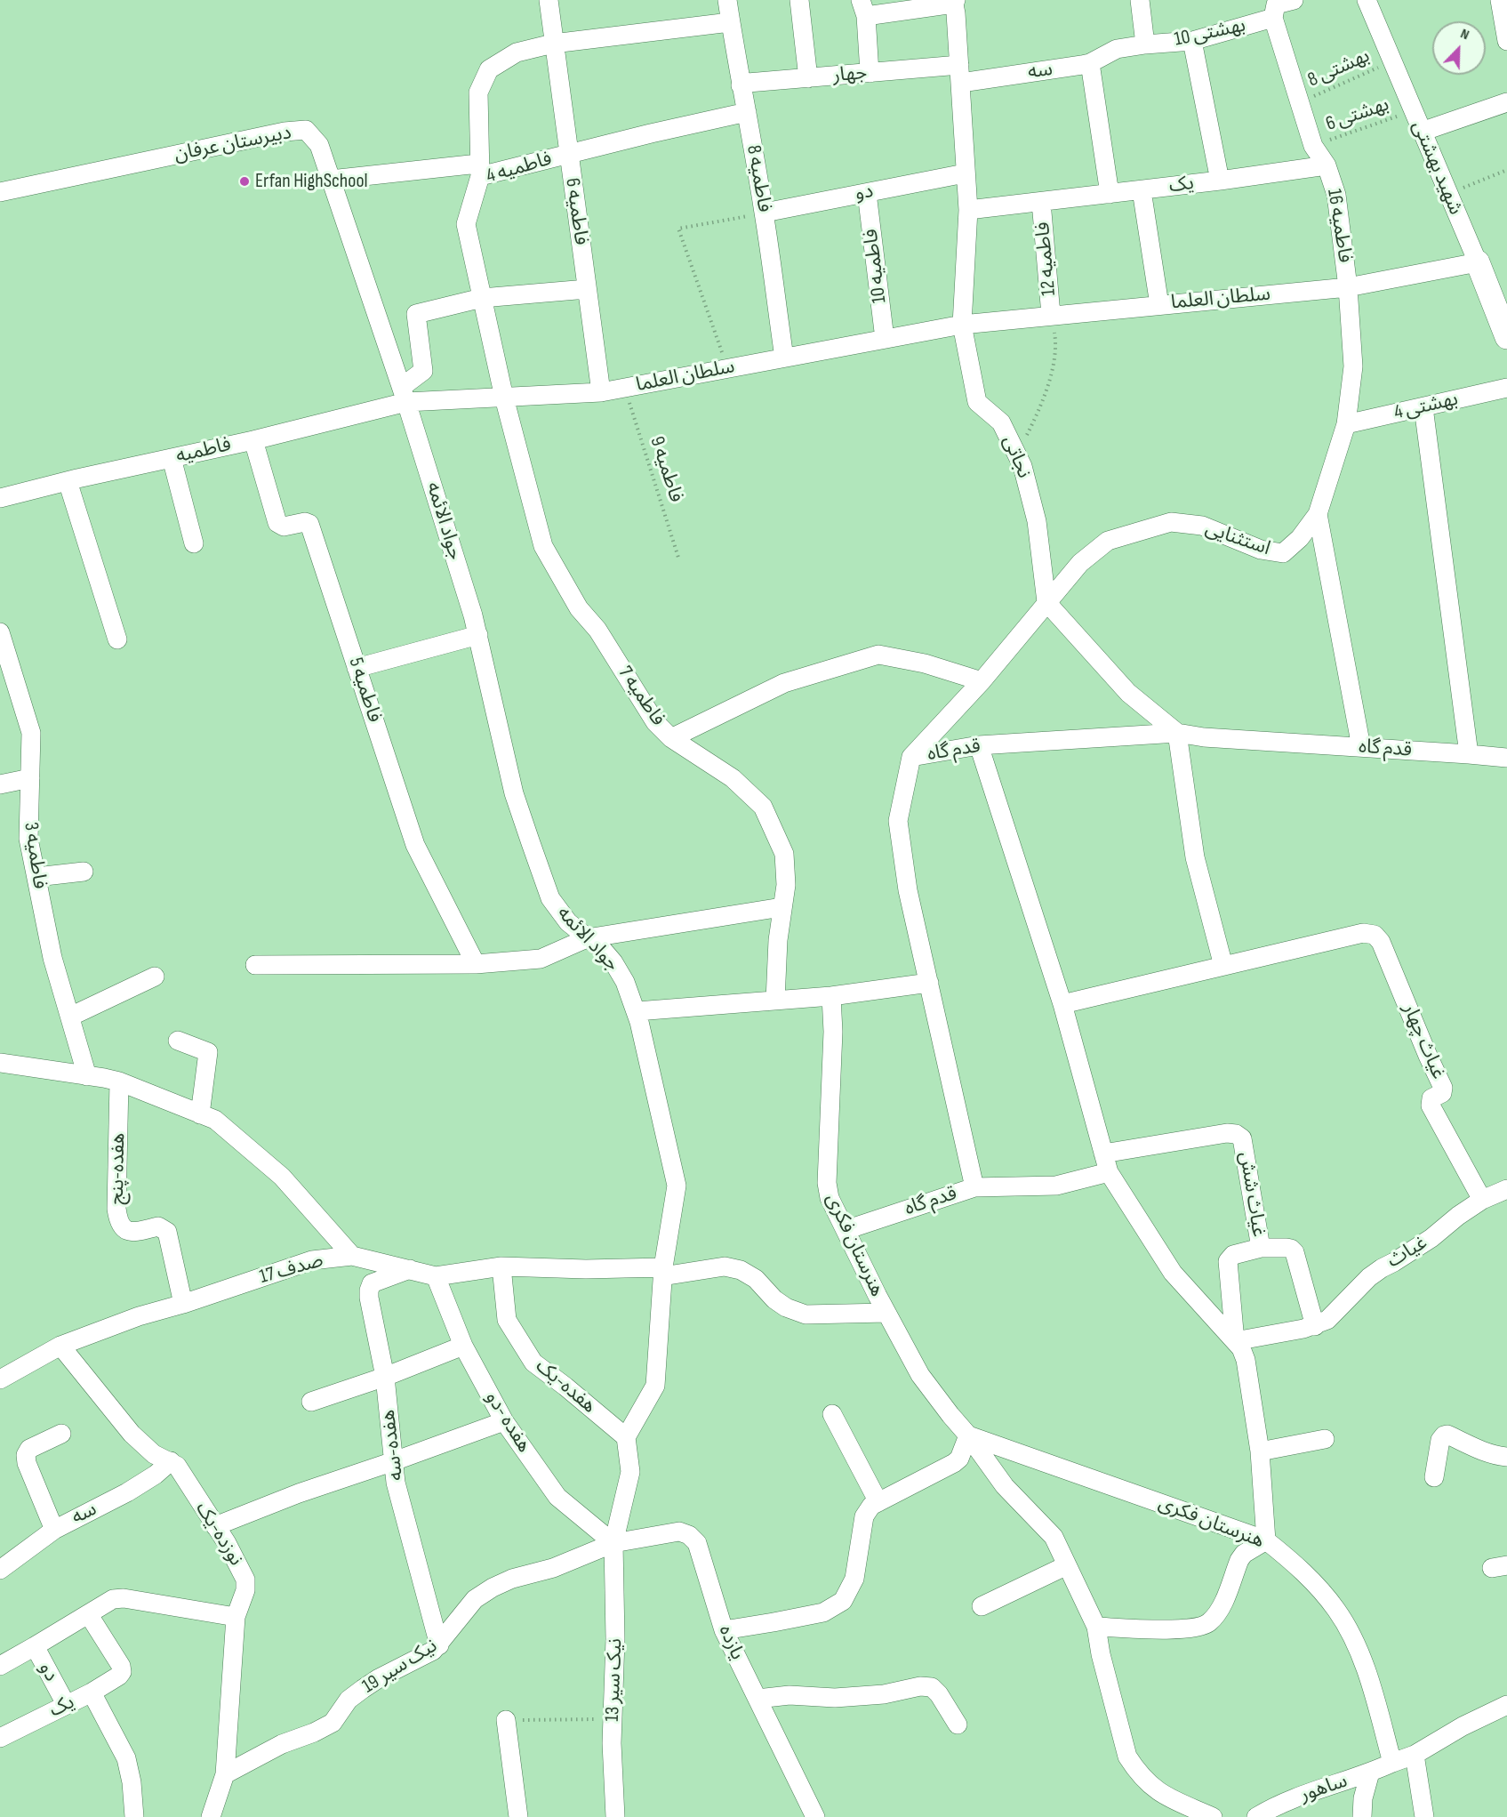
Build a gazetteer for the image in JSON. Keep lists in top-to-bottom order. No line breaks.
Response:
{"streets":{"street":["بهشتی 10","سه","جهار","دبیرستان عرفان","فاطمیه 4","شهید بهشتی","فاطمیه 8","یک","دو","فاطمیه 6","فاطمیه 16","فاطمیه 12","فاطمیه 10","سلطان العلما","بهشتی 4","فاطمیه","نجاتی","جواد الائمه","استثنایی","فاطمیه 5","فاطمیه 7","قدم گاه","فاطمیه 3","غیاث چهار","هفده-پنج","غیاث شش","هنرستان فکری","غیاث","صدف 17","هفده-یک","هفده -دو","هفده-سه","نوزده-یک","یازده","نیک سیر 19","نیک سیر 13","ساهور"],"path":["بهشتی 8","بهشتی 6","فاطمیه 9"]},"crossings":[["بهشتی 10","سه"],["بهشتی 8","شهید بهشتی"],["سه","جهار"],["سه","نوزده-یک"],["جهار","فاطمیه 8"],["بهشتی 6","شهید بهشتی"],["دبیرستان عرفان","سلطان العلما"],["دبیرستان عرفان","فاطمیه"],["دبیرستان عرفان","جواد الائمه"],["فاطمیه 4","فاطمیه 8"],["فاطمیه 4","فاطمیه 6"],["فاطمیه 4","سلطان العلما"],["فاطمیه 4","فاطمیه 7"],["شهید بهشتی","سلطان العلما"],["فاطمیه 8","دو"],["فاطمیه 8","سلطان العلما"],["یک","دو"],["یک","فاطمیه 16"],["یک","فاطمیه 12"],["دو","فاطمیه 10"],["فاطمیه 6","سلطان العلما"],["فاطمیه 16","سلطان العلما"],["فاطمیه 16","استثنایی"],["فاطمیه 12","سلطان العلما"],["فاطمیه 10","سلطان العلما"],["سلطان العلما","فاطمیه"],["سلطان العلما","نجاتی"],["سلطان العلما","فاطمیه 9"],["سلطان العلما","جواد الائمه"],["سلطان العلما","استثنایی"],["سلطان العلما","فاطمیه 7"],["بهشتی 4","استثنایی"],["فاطمیه","جواد الائمه"],["فاطمیه","فاطمیه 5"],["نجاتی","استثنایی"],["جواد الائمه","صدف 17"],["جواد الائمه","هفده-یک"],["استثنایی","قدم گاه"],["قدم گاه","هنرستان فکری"],["غیاث چهار","غیاث"],["هفده-پنج","صدف 17"],["غیاث شش","غیاث"],["هنرستان فکری","صدف 17"],["هنرستان فکری","ساهور"],["صدف 17","هفده-یک"],["صدف 17","هفده -دو"],["صدف 17","هفده-سه"],["صدف 17","نوزده-یک"],["هفده -دو","یازده"],["هفده -دو","نیک سیر 19"],["هفده -دو","نیک سیر 13"],["هفده-سه","نیک سیر 19"],["نوزده-یک","نیک سیر 19"],["یازده","نیک سیر 19"],["یازده","نیک سیر 13"],["نیک سیر 19","نیک سیر 13"]],"places":["Erfan HighSchool"],"north":"top right"}
